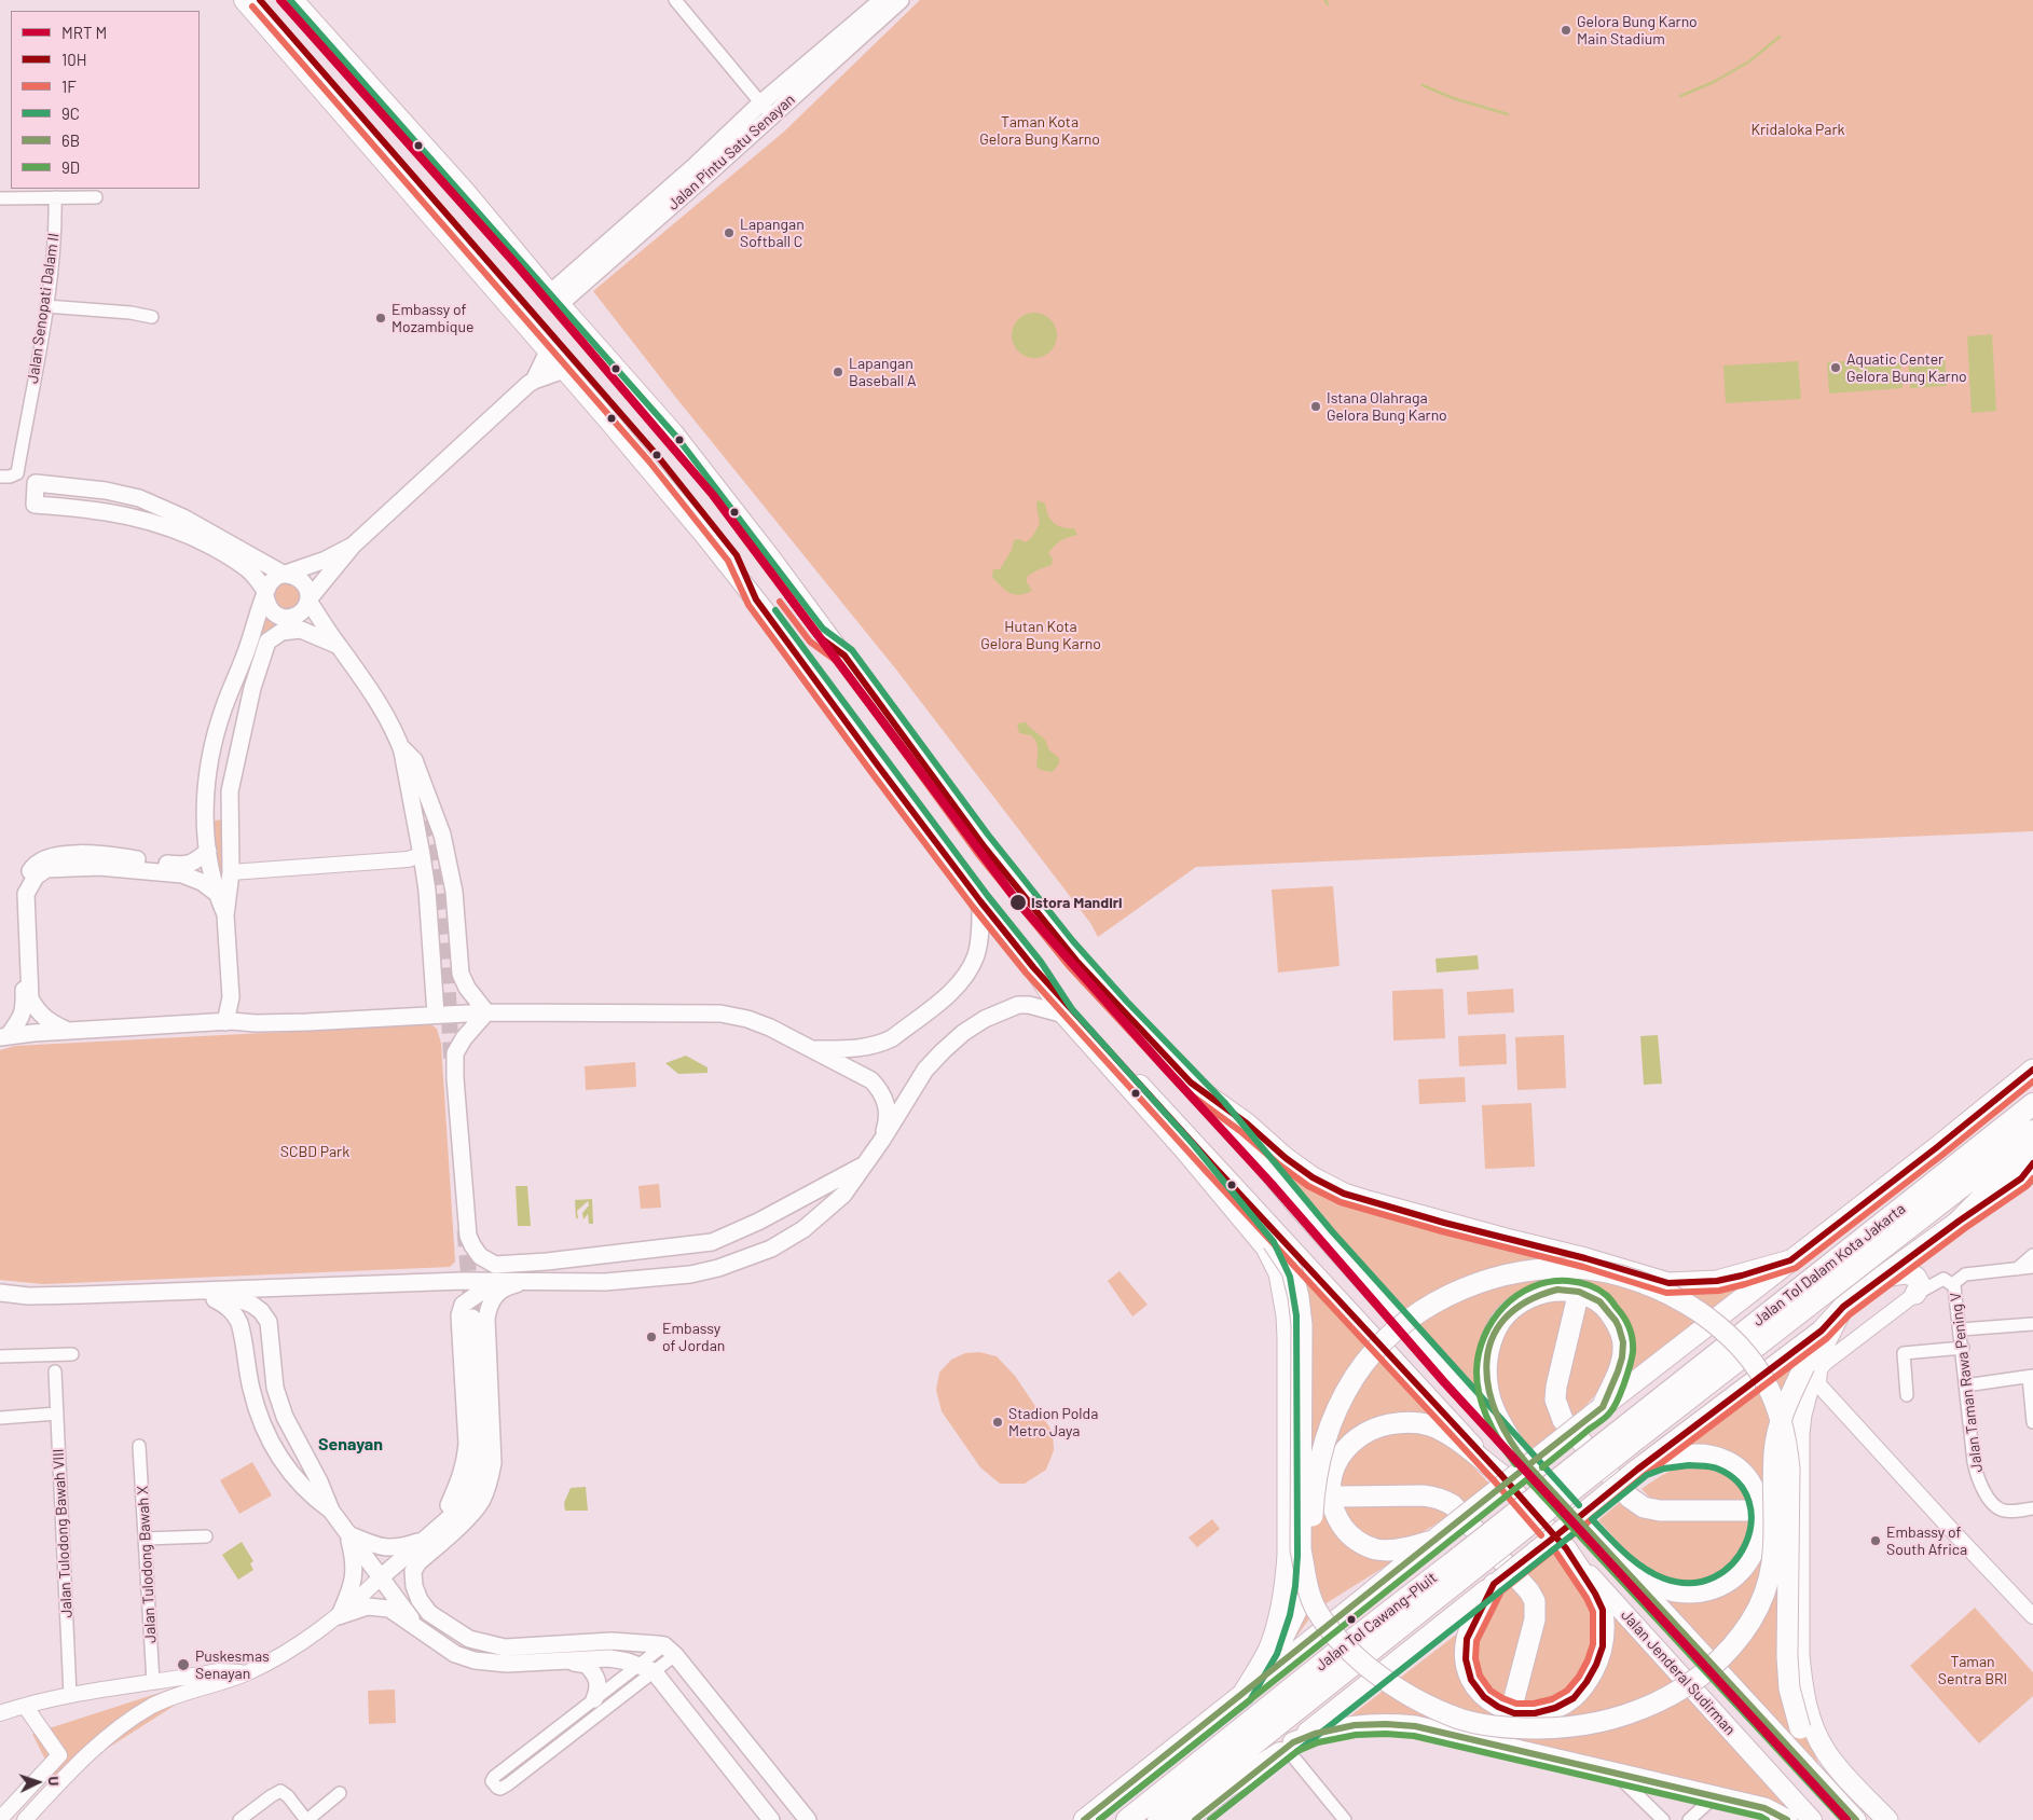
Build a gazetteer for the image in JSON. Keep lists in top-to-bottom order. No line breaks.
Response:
{"streets":{"highway":["Jalan Tol Dalam Kota Jakarta","Jalan Tol Cawang–Pluit"],"main road":["Jalan Pintu Satu Senayan","Jalan Jenderal Sudirman"],"street":["Jalan Senopati Dalam II","Jalan Taman Rawa Pening V","Jalan Tulodong Bawah VIII","Jalan Tulodong Bawah X"]},"crossings":[["Jalan Pintu Satu Senayan","Jalan Jenderal Sudirman"],["Jalan Tol Dalam Kota Jakarta","Jalan Tol Cawang–Pluit"]],"districts":["Senayan"],"parks":["Taman Kota Gelora Bung Karno","Kridaloka Park","Hutan Kota Gelora Bung Karno","SCBD Park","Taman Sentra BRI"],"places":["Gelora Bung Karno Main Stadium","Lapangan Softball C","Embassy of Mozambique","Aquatic Center Gelora Bung Karno","Lapangan Baseball A","Istana Olahraga Gelora Bung Karno","Istora Mandiri","Embassy of Jordan","Stadion Polda Metro Jaya","Embassy of South Africa","Puskesmas Senayan"],"lines":["metro line M","transit line 10H","transit line 9C","transit line 1F","transit line 9D","transit line 6B"],"legend":["MRT M","10H","1F","9C","6B","9D"],"north":"right"}
